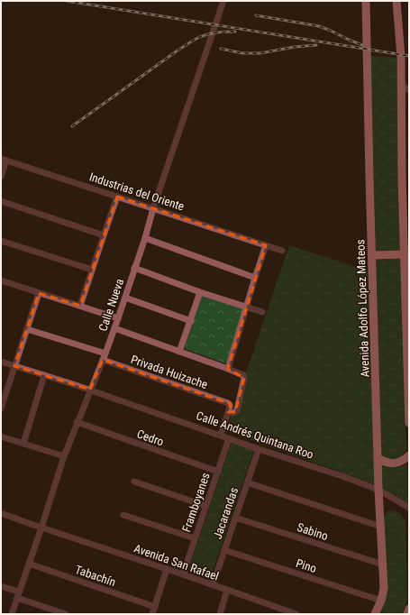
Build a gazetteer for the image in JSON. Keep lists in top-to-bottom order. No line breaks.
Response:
{"streets":{"main road":["Avenida Adolfo López Mateos"],"street":["Industrias del Oriente","Calle Nueva","Privada Huizache","Calle Andrés Quintana Roo","Cedro","Framboyanes","Jacarandas","Sabino","Avenida San Rafael","Pino","Tabachín"]},"crossings":[["Industrias del Oriente","Calle Nueva"],["Calle Nueva","Privada Huizache"],["Calle Nueva","Calle Andrés Quintana Roo"],["Calle Nueva","Cedro"],["Calle Nueva","Avenida San Rafael"],["Calle Nueva","Tabachín"],["Avenida Adolfo López Mateos","Calle Andrés Quintana Roo"],["Avenida Adolfo López Mateos","Sabino"],["Avenida Adolfo López Mateos","Pino"],["Calle Andrés Quintana Roo","Framboyanes"],["Calle Andrés Quintana Roo","Jacarandas"],["Cedro","Framboyanes"],["Framboyanes","Avenida San Rafael"],["Jacarandas","Sabino"],["Jacarandas","Avenida San Rafael"],["Jacarandas","Pino"]]}
